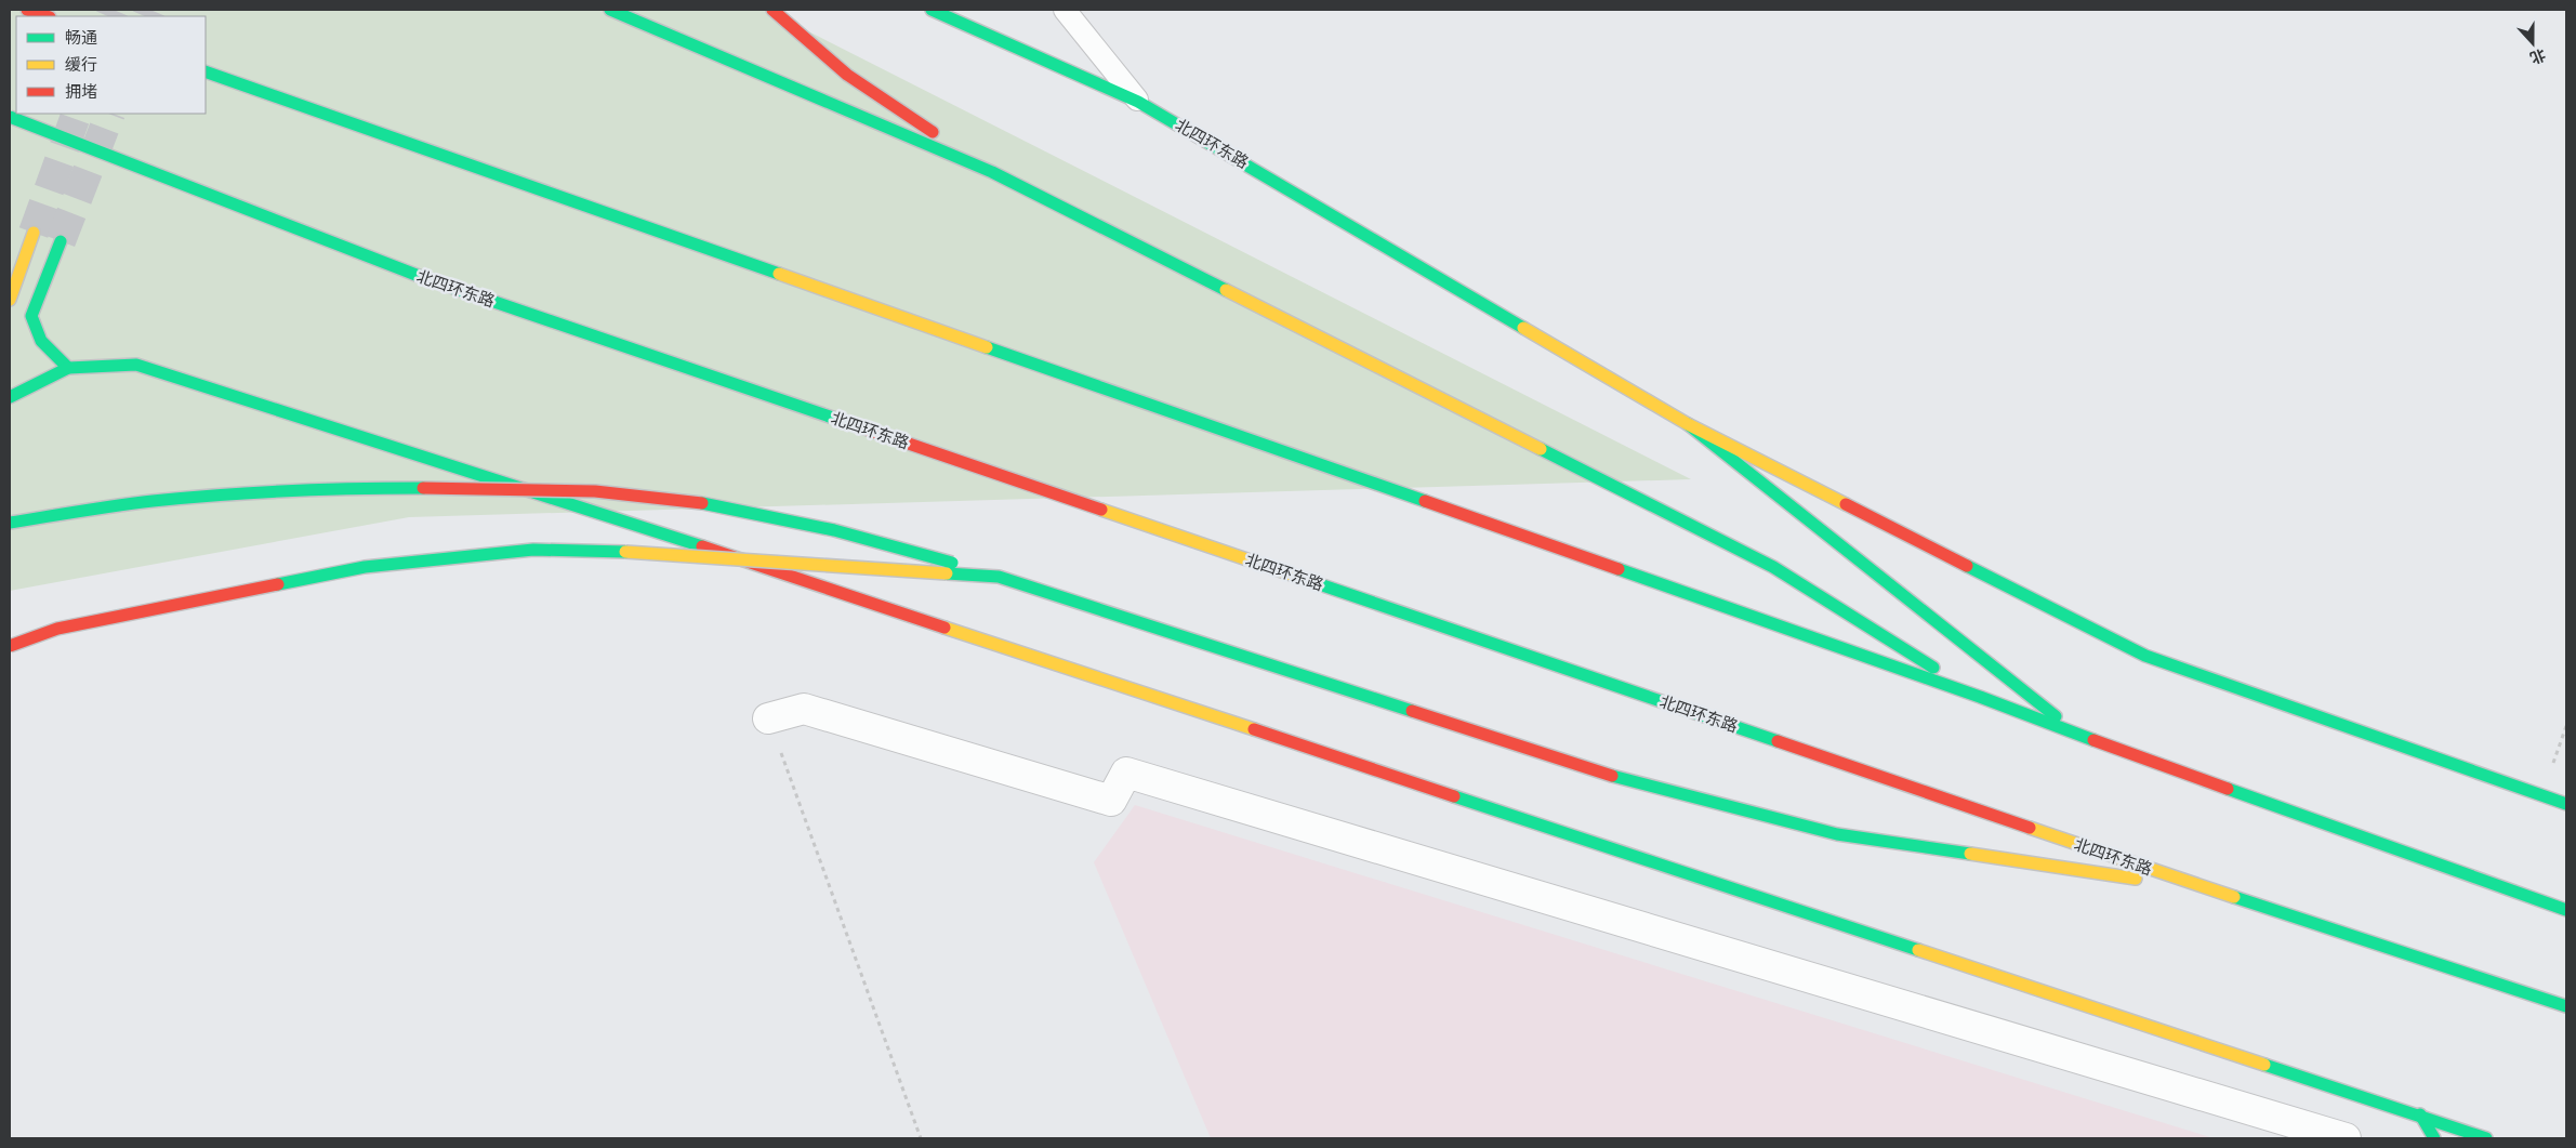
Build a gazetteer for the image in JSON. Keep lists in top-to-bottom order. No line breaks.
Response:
{"streets":{"main road":["北四环东路"]},"legend":["畅通","缓行","拥堵"],"north":"bottom"}
